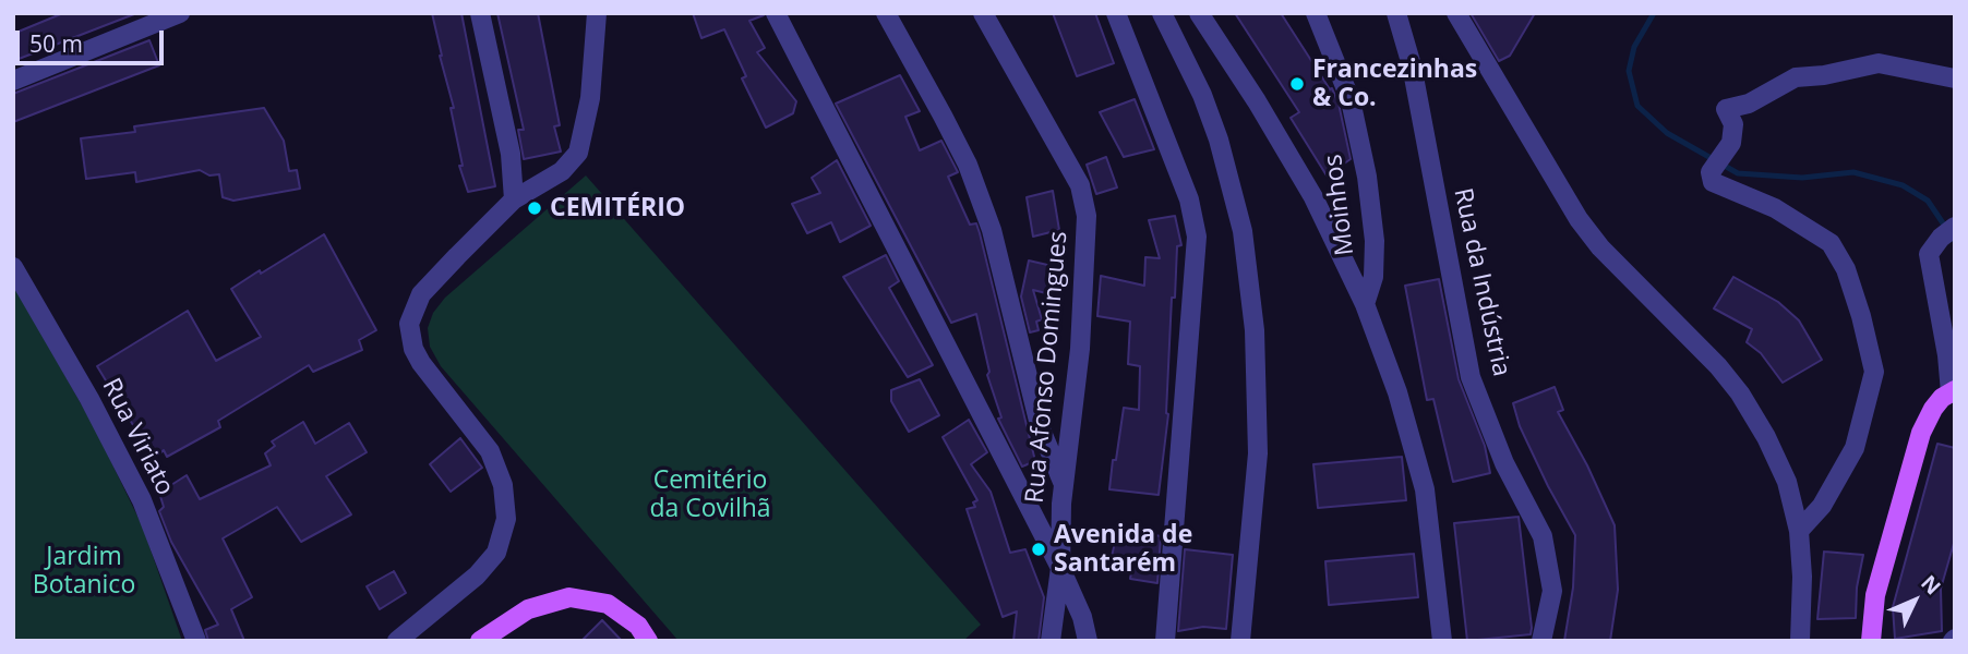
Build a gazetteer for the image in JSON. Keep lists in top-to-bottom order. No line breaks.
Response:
{"streets":{"street":["Moinhos","Rua da Indústria","Rua Afonso Domingues","Rua Viriato"]},"parks":["Cemitério da Covilhã","Jardim Botanico"],"places":["Francezinhas & Co.","CEMITÉRIO","Avenida de Santarém"],"scale_bar":"50 m","north":"top right"}
